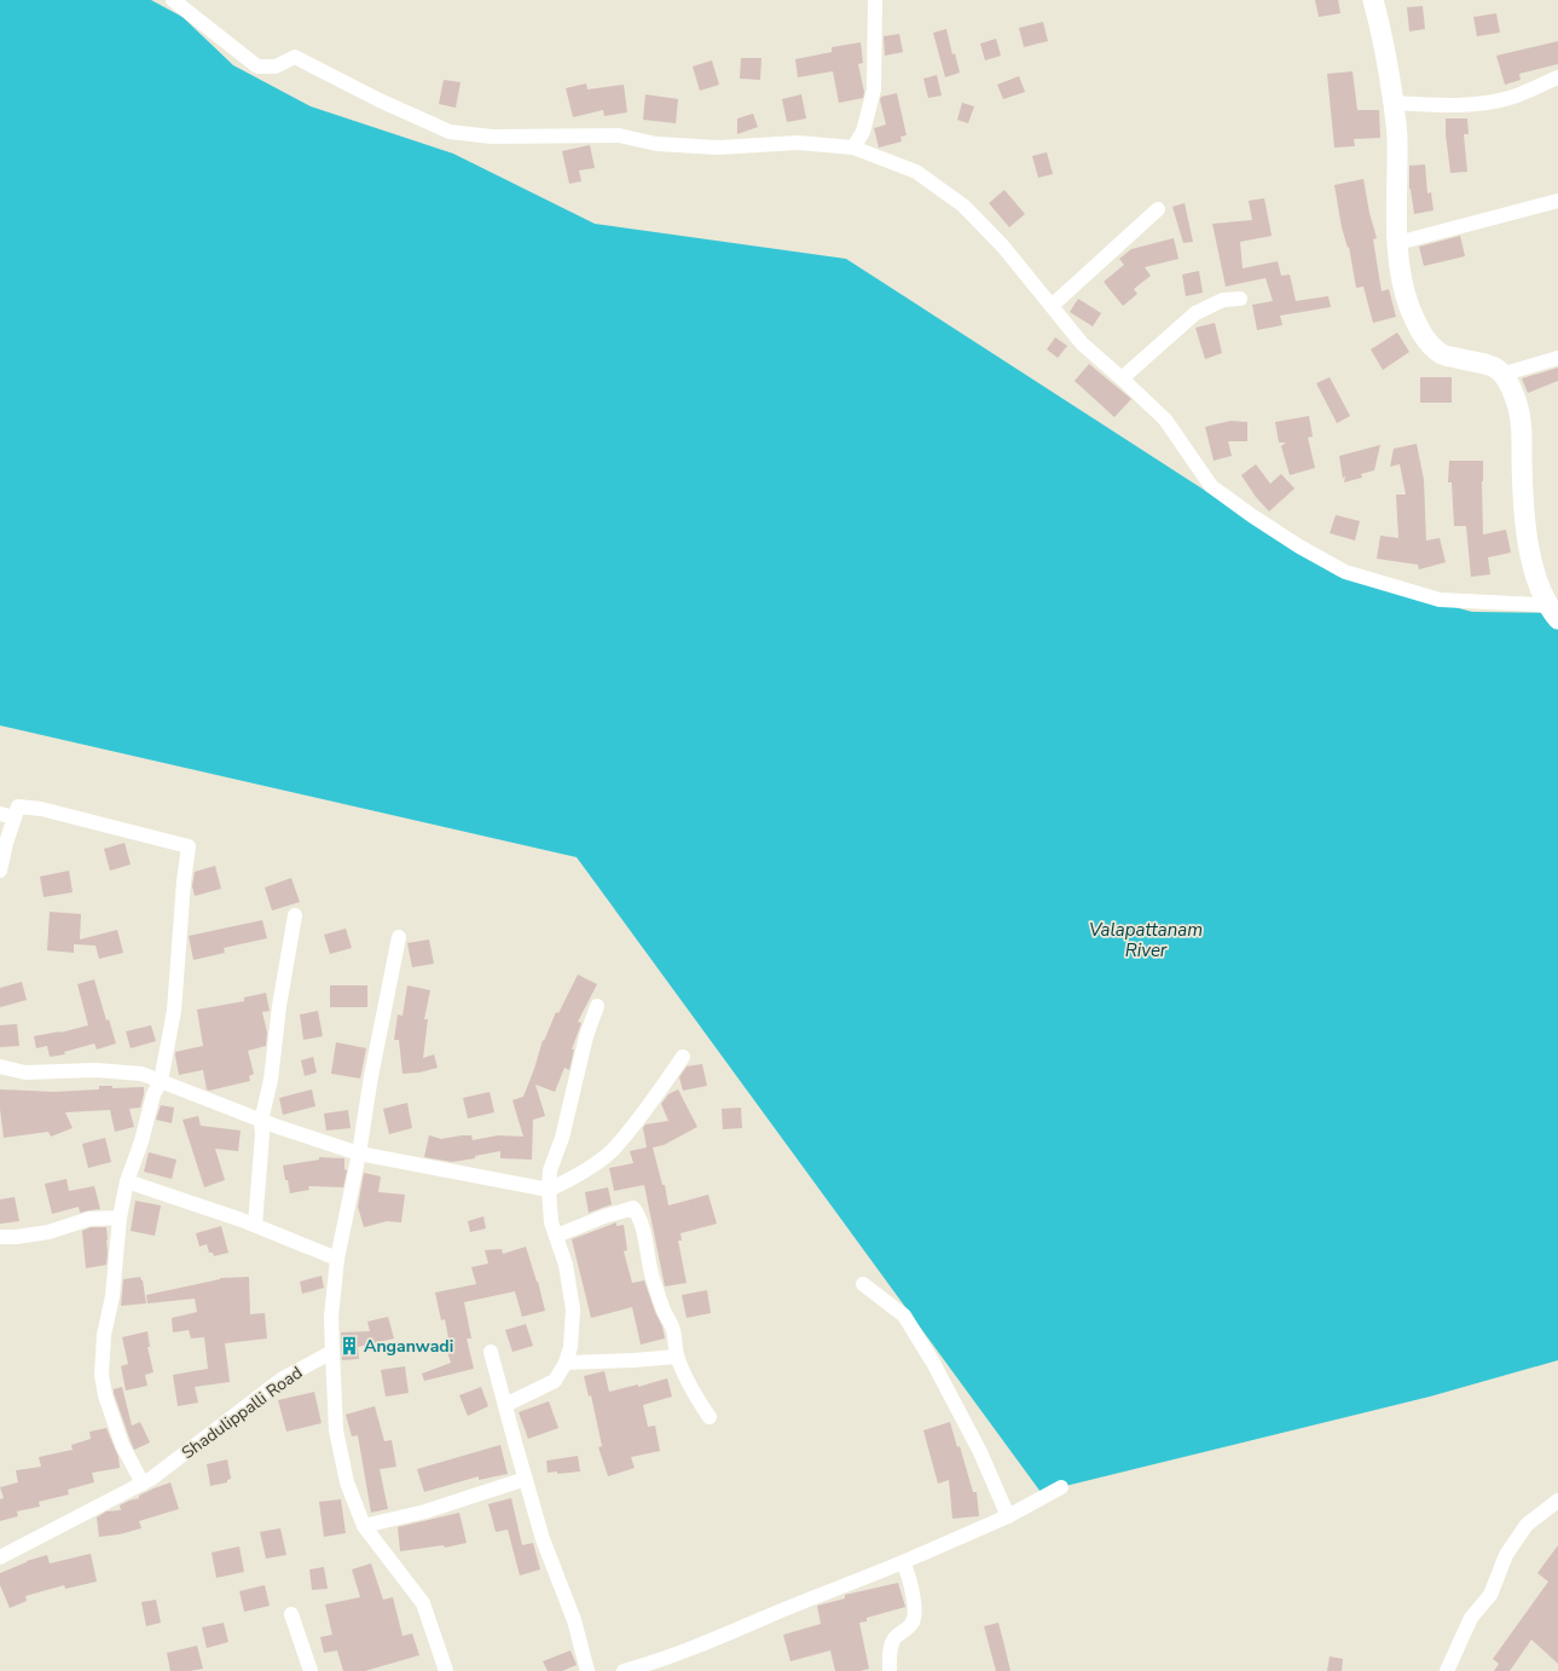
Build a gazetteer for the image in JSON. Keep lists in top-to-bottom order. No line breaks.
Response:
{"streets":{"street":["Shadulippalli Road"]},"water":["Valapattanam River"],"places":{"building":["Anganwadi"]}}
